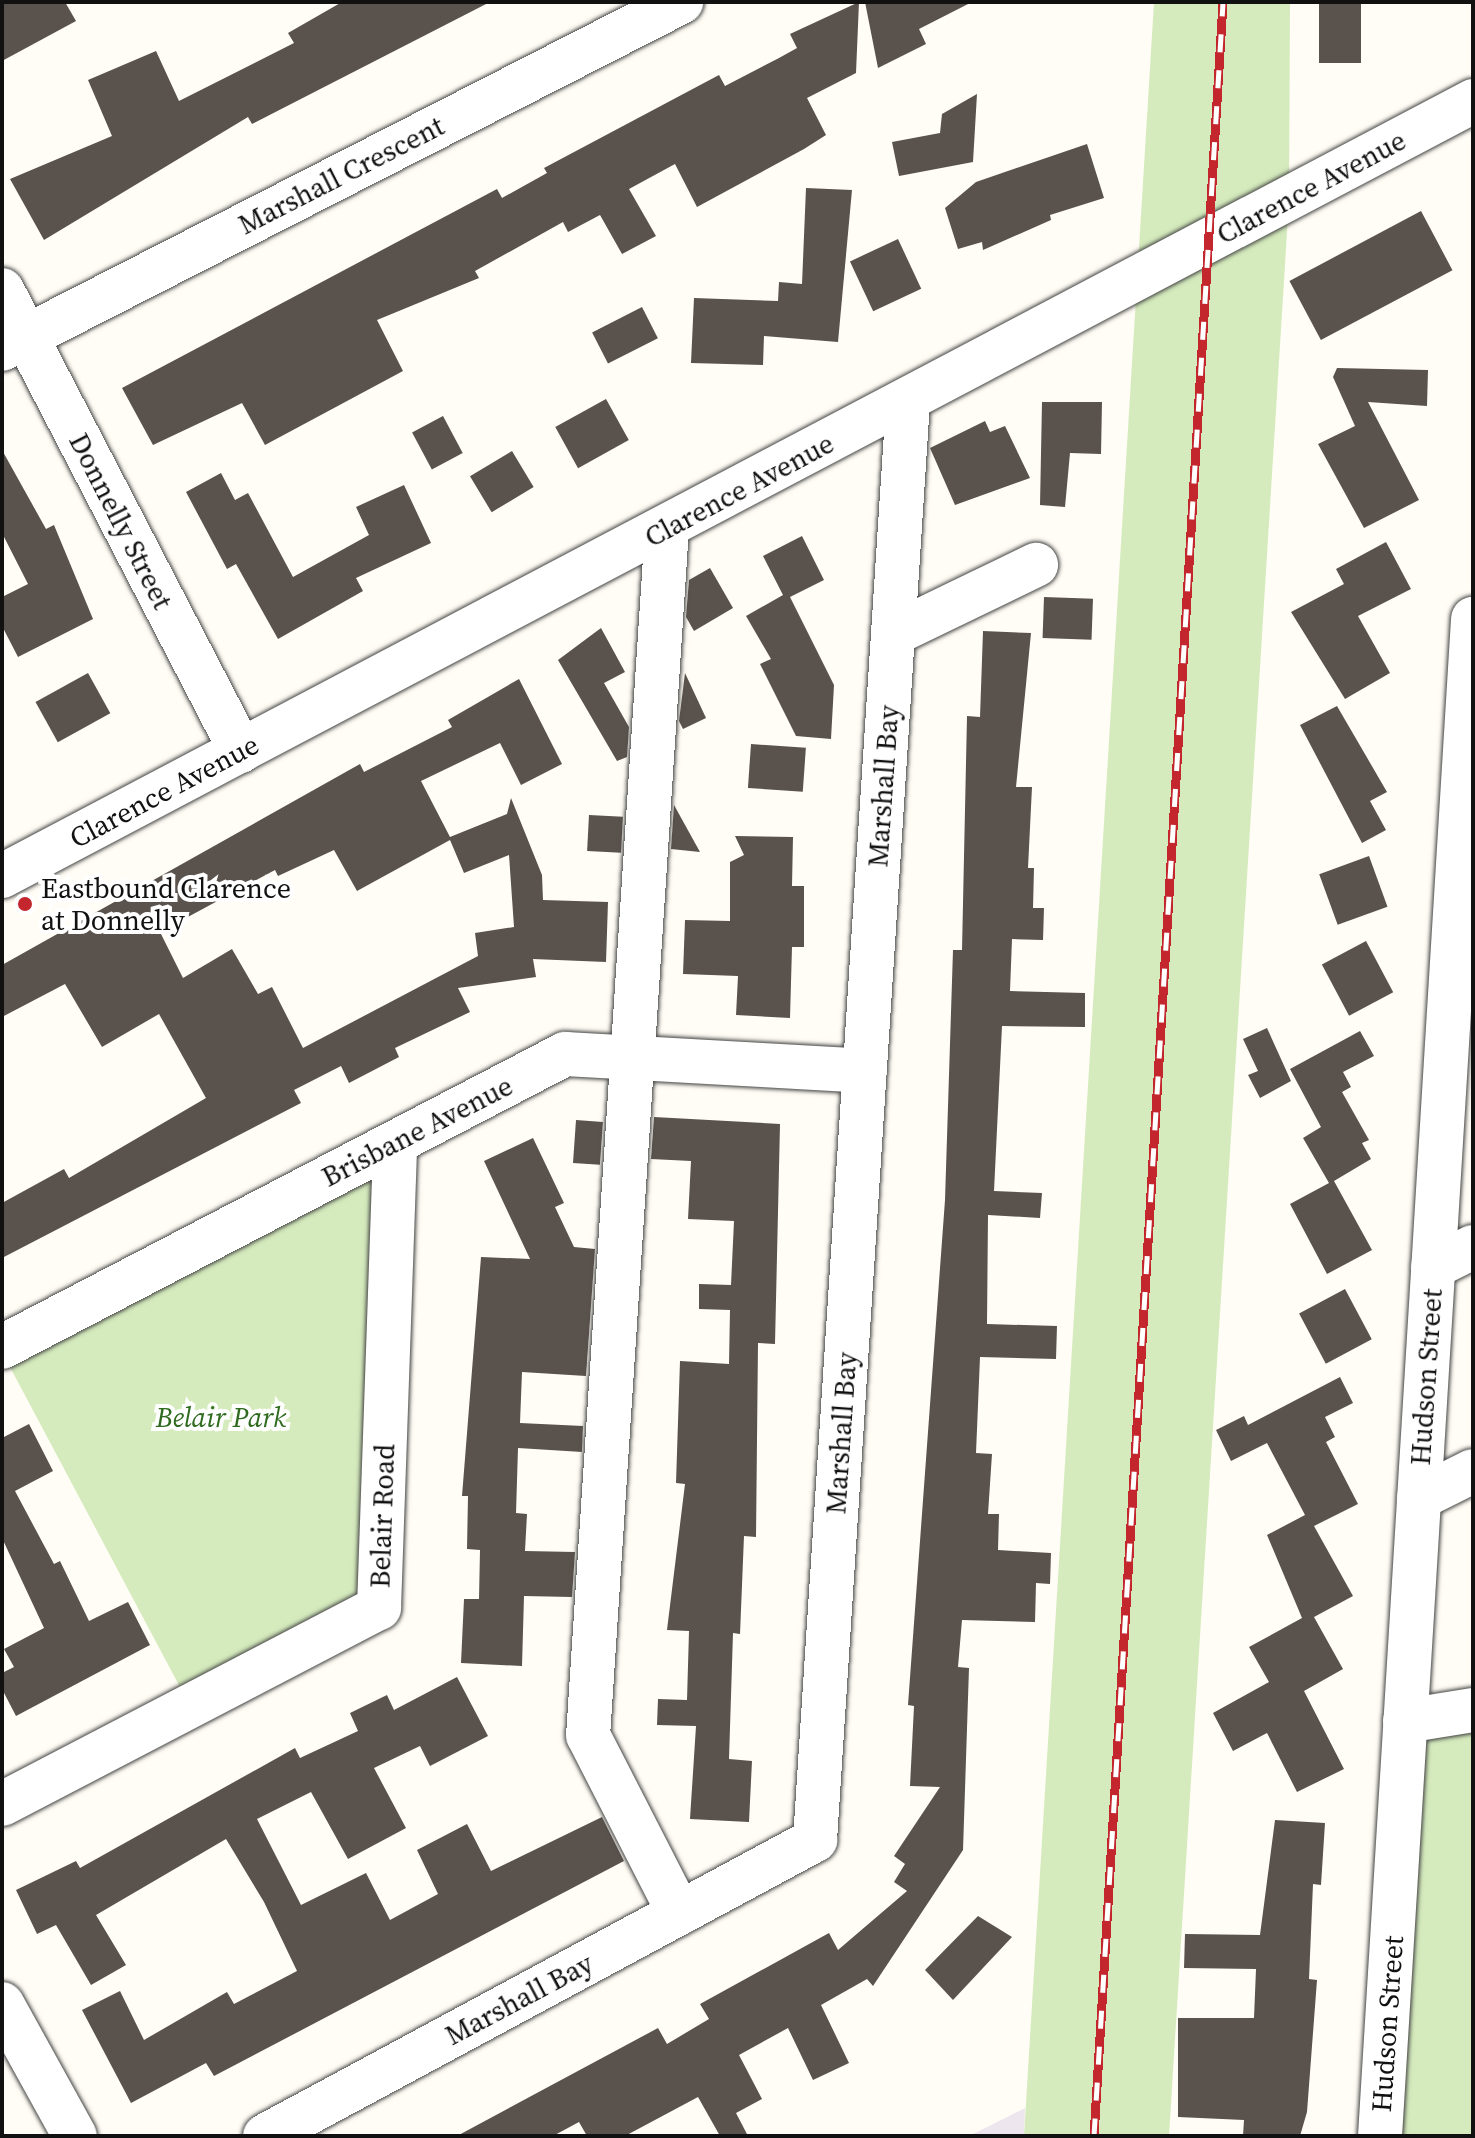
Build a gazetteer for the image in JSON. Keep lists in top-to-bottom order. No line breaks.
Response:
{"streets":{"street":["Marshall Crescent","Clarence Avenue","Donnelly Street","Marshall Bay","Brisbane Avenue","Hudson Street","Belair Road"]},"crossings":[["Marshall Crescent","Donnelly Street"],["Clarence Avenue","Donnelly Street"],["Clarence Avenue","Marshall Bay"],["Marshall Bay","Brisbane Avenue"],["Brisbane Avenue","Belair Road"]],"parks":["Belair Park"],"places":["Eastbound Clarence at Donnelly"]}
